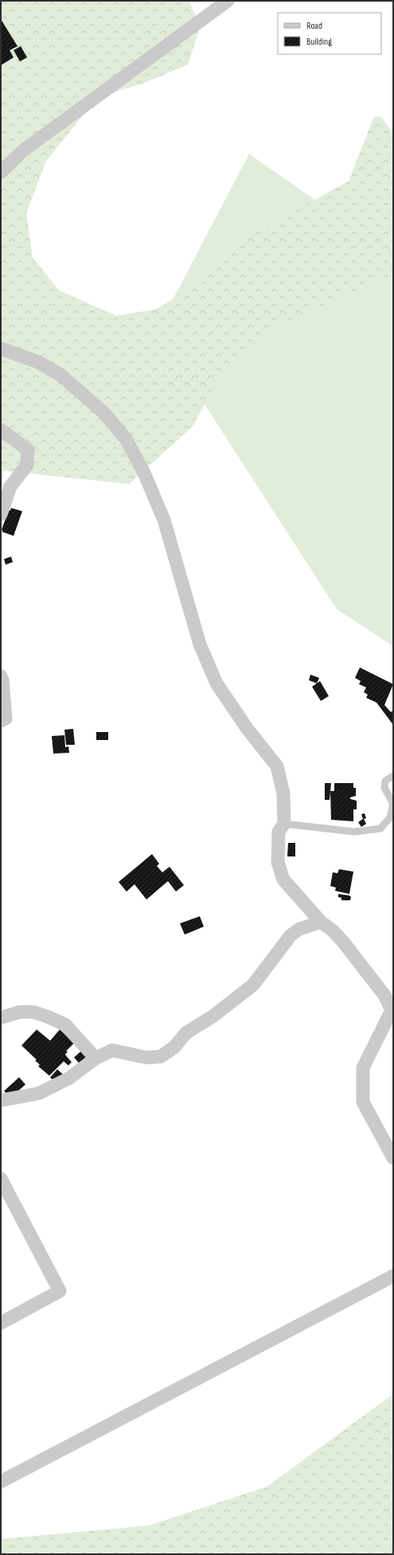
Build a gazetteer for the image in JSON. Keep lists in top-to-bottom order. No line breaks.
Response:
{"legend":["Road","Building"]}
